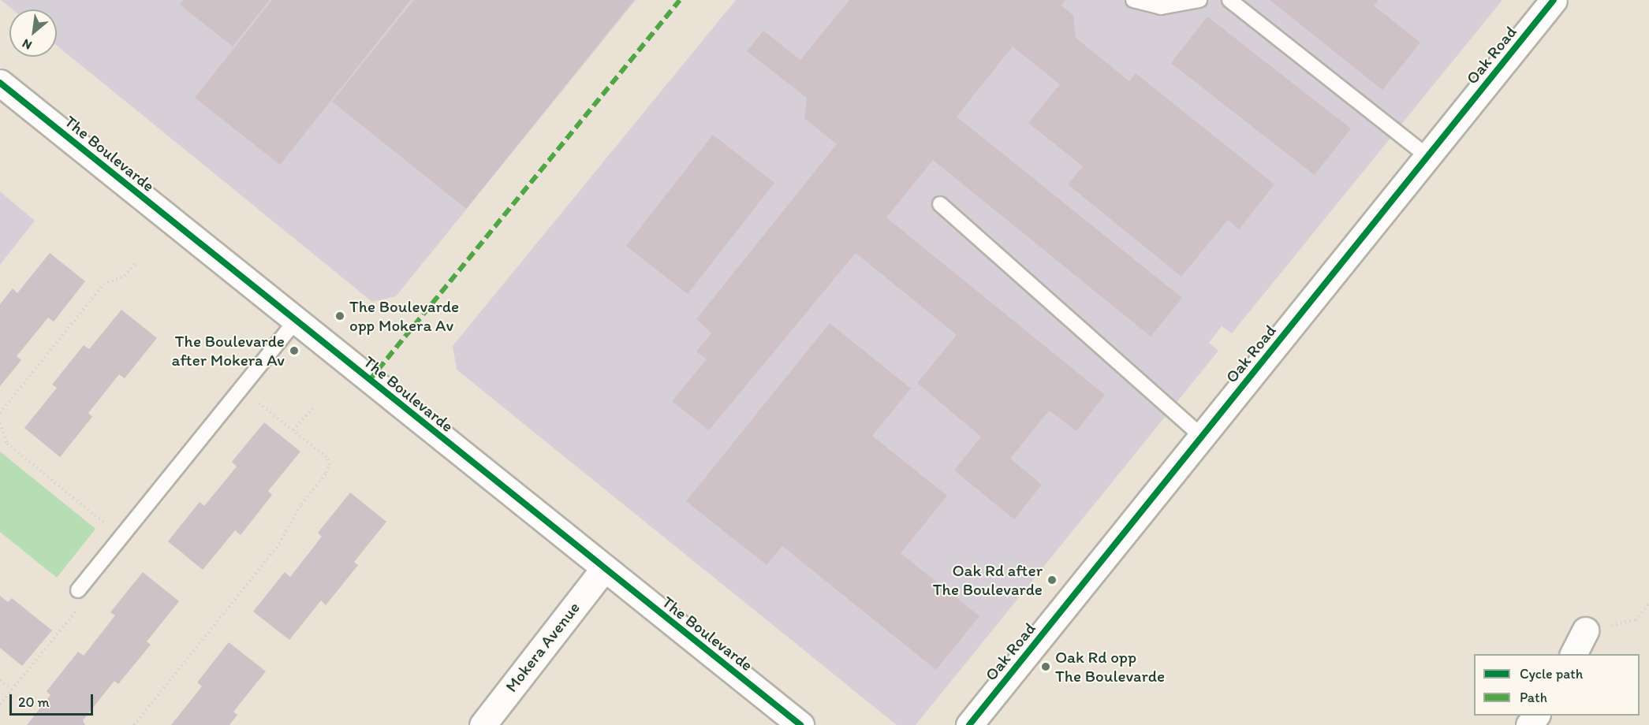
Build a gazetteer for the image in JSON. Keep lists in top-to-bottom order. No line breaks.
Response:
{"streets":{"street":["Oak Road","The Boulevarde","Mokera Avenue"]},"crossings":[["The Boulevarde","Mokera Avenue"]],"places":["The Boulevarde opp Mokera Av","The Boulevarde after Mokera Av","Oak Rd after The Boulevarde","Oak Rd opp The Boulevarde"],"legend":["Cycle path","Path"],"scale_bar":"20 m","north":"bottom left"}
